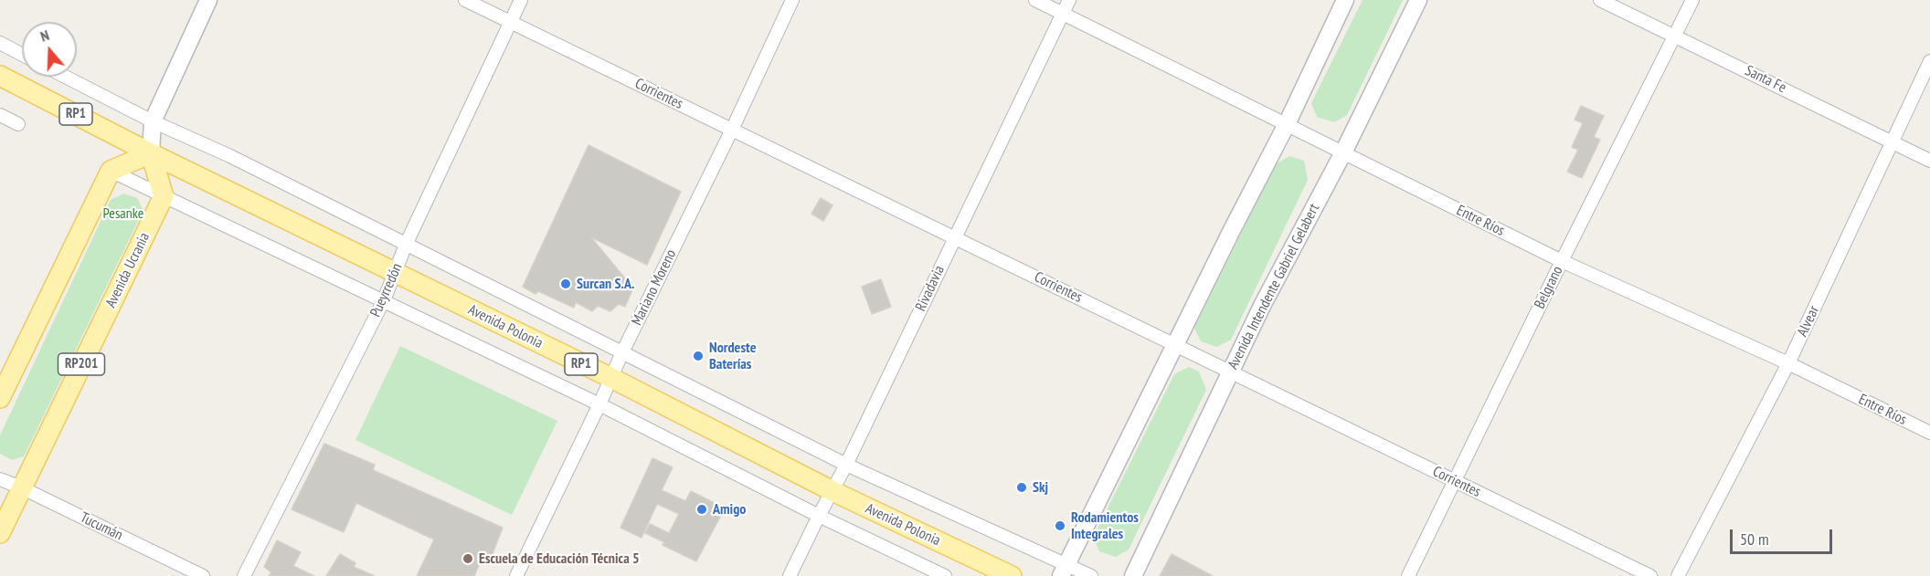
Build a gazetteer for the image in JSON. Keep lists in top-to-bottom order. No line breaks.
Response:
{"streets":{"main road":["RP1","Avenida Ucrania","Avenida Intendente Gabriel Gelabert","Avenida Polonia","RP201"],"street":["Santa Fe","Corrientes","Entre Ríos","Mariano Moreno","Belgrano","Rivadavia","Pueyrredón","Alvear","Tucumán"]},"crossings":[["Santa Fe","Belgrano"],["Santa Fe","Alvear"],["Corrientes","Avenida Intendente Gabriel Gelabert"],["Corrientes","Mariano Moreno"],["Corrientes","Belgrano"],["Corrientes","Rivadavia"],["Corrientes","Pueyrredón"],["Entre Ríos","Avenida Intendente Gabriel Gelabert"],["Entre Ríos","Belgrano"],["Entre Ríos","Rivadavia"],["Entre Ríos","Alvear"],["Avenida Ucrania","Avenida Polonia"],["Avenida Ucrania","Tucumán"],["Mariano Moreno","Avenida Polonia"],["Rivadavia","Avenida Polonia"],["Pueyrredón","Avenida Polonia"]],"parks":["Pesanke"],"places":["Surcan S.A.","Nordeste Baterías","Skj","Amigo","Rodamientos Integrales","Escuela de Educación Técnica 5"],"scale_bar":"50 m","north":"top"}
